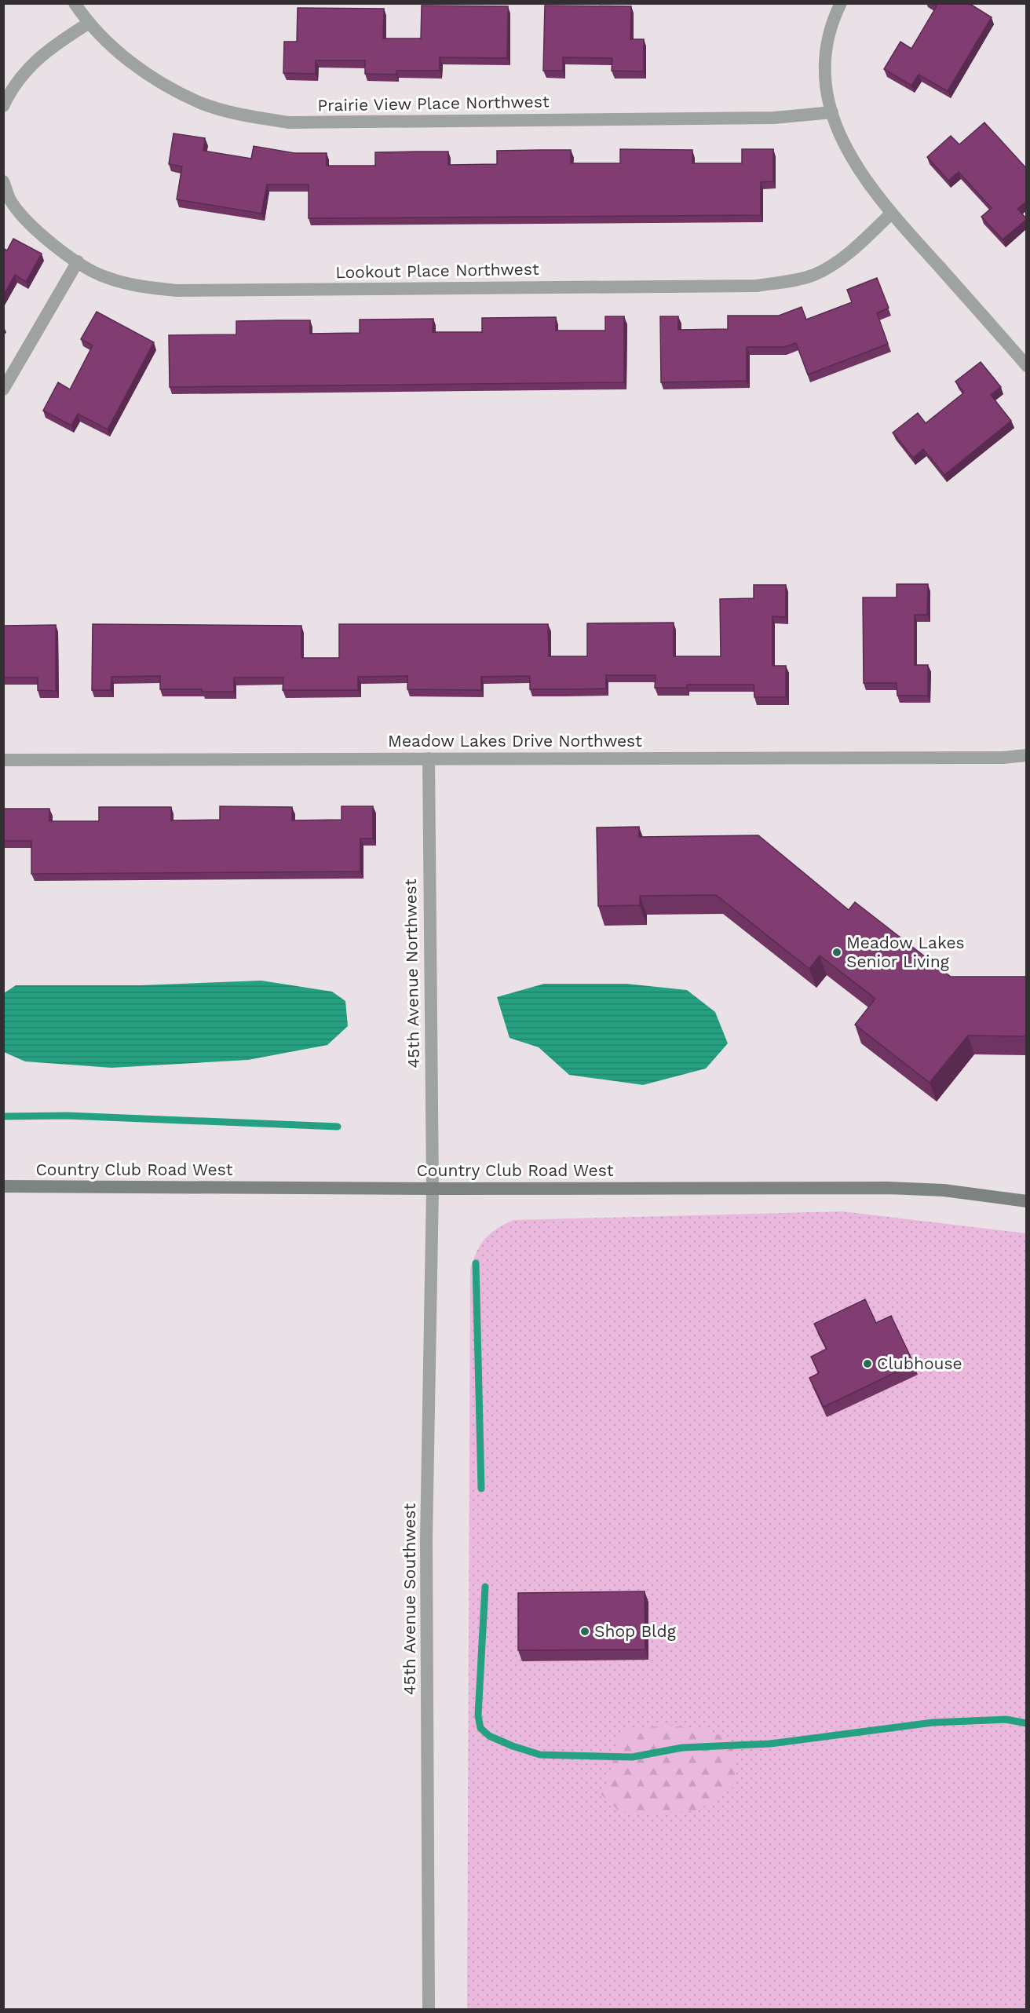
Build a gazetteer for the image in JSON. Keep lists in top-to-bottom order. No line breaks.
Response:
{"streets":{"main road":["Country Club Road West"],"street":["Prairie View Place Northwest","Lookout Place Northwest","Meadow Lakes Drive Northwest","45th Avenue Northwest","45th Avenue Southwest"]},"crossings":[["Meadow Lakes Drive Northwest","45th Avenue Northwest"],["45th Avenue Northwest","Country Club Road West"],["45th Avenue Northwest","45th Avenue Southwest"],["Country Club Road West","45th Avenue Southwest"]],"places":["Meadow Lakes Senior Living","Clubhouse","Shop Bldg"]}
